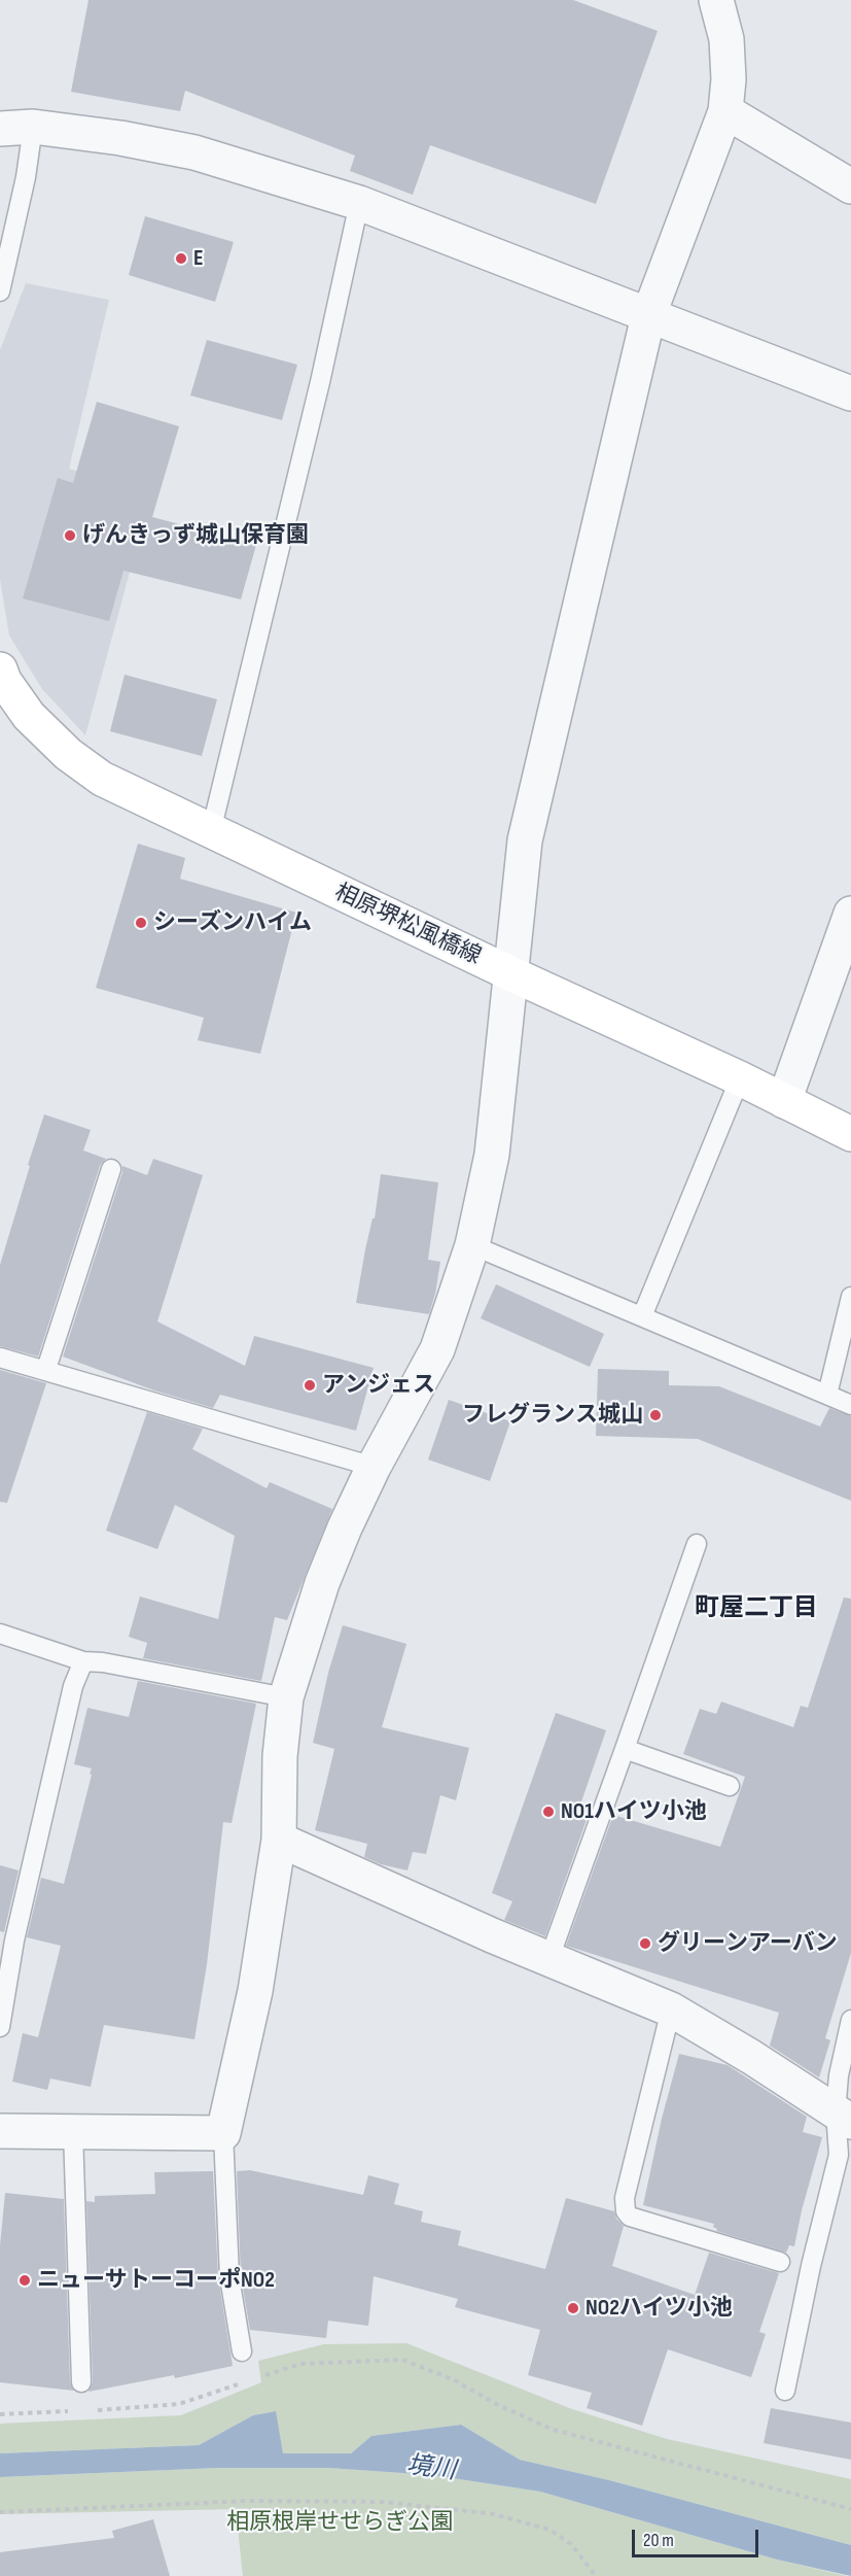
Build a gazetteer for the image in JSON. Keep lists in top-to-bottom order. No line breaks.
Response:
{"streets":{"street":["相原堺松風橋線"]},"districts":["町屋二丁目"],"water":["境川"],"parks":["相原根岸せせらぎ公園"],"places":["E","げんきっず城山保育園","シーズンハイム","アンジェス","フレグランス城山","NO1ハイツ小池","グリーンアーバン","ニューサトーコーポNO2","NO2ハイツ小池"],"scale_bar":"20 m"}
